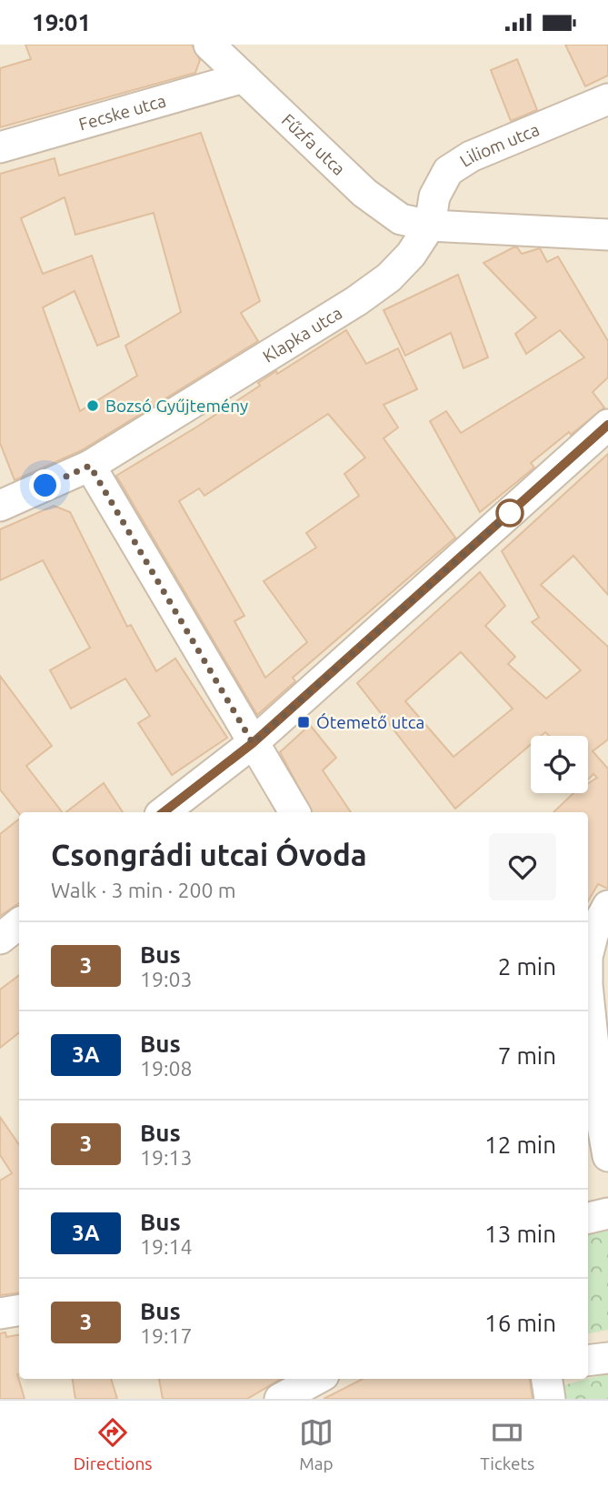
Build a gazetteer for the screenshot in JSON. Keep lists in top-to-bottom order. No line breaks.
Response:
{"streets":{"street":["Fecske utca","Fűzfa utca","Liliom utca","Klapka utca"]},"crossings":[["Fecske utca","Fűzfa utca"],["Fűzfa utca","Liliom utca"],["Fűzfa utca","Klapka utca"],["Liliom utca","Klapka utca"]],"places":{"other":["Bozsó Gyűjtemény"],"transit":["Ótemető utca"]},"lines":["bus line 3"],"page":{"status":"19:01","heading":["Csongrádi utcai Óvoda","Walk · 3 min · 200 m"],"list":[{"mark":"3","name":"Bus","note":"19:03","value":"2 min"},{"mark":"3A","name":"Bus","note":"19:08","value":"7 min"},{"mark":"3","name":"Bus","note":"19:13","value":"12 min"},{"mark":"3A","name":"Bus","note":"19:14","value":"13 min"},{"mark":"3","name":"Bus","note":"19:17","value":"16 min"}],"tabs":["Directions","Map","Tickets"]}}
